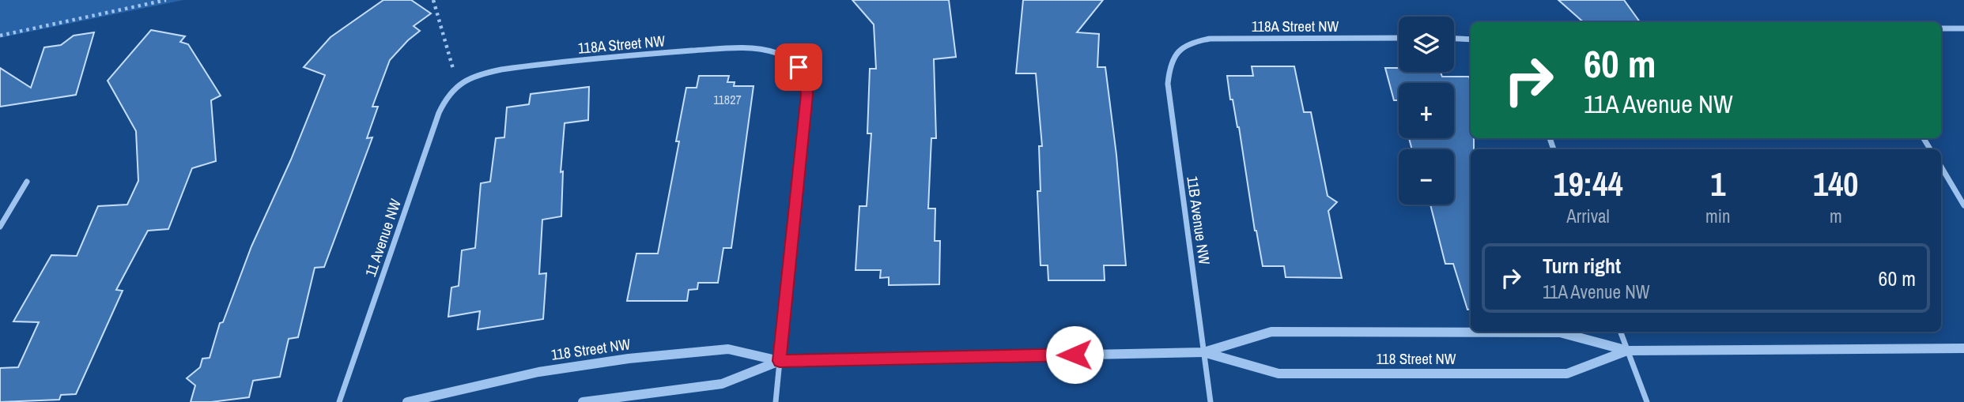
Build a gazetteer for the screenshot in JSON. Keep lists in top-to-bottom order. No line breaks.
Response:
{"streets":{"street":["118A Street NW","11B Avenue NW","11 Avenue NW","118 Street NW"]},"crossings":[["118A Street NW","11B Avenue NW"],["118A Street NW","11 Avenue NW"],["118A Street NW","118 Street NW"],["11B Avenue NW","118 Street NW"]],"house_numbers":["11827"],"page":{"map_buttons":["+","−"],"turn":["60 m","11A Avenue NW"],"eta":["19:44","Arrival","1","min","140","m"],"list":[{"name":"Turn right","note":"11A Avenue NW","value":"60 m"}]}}
